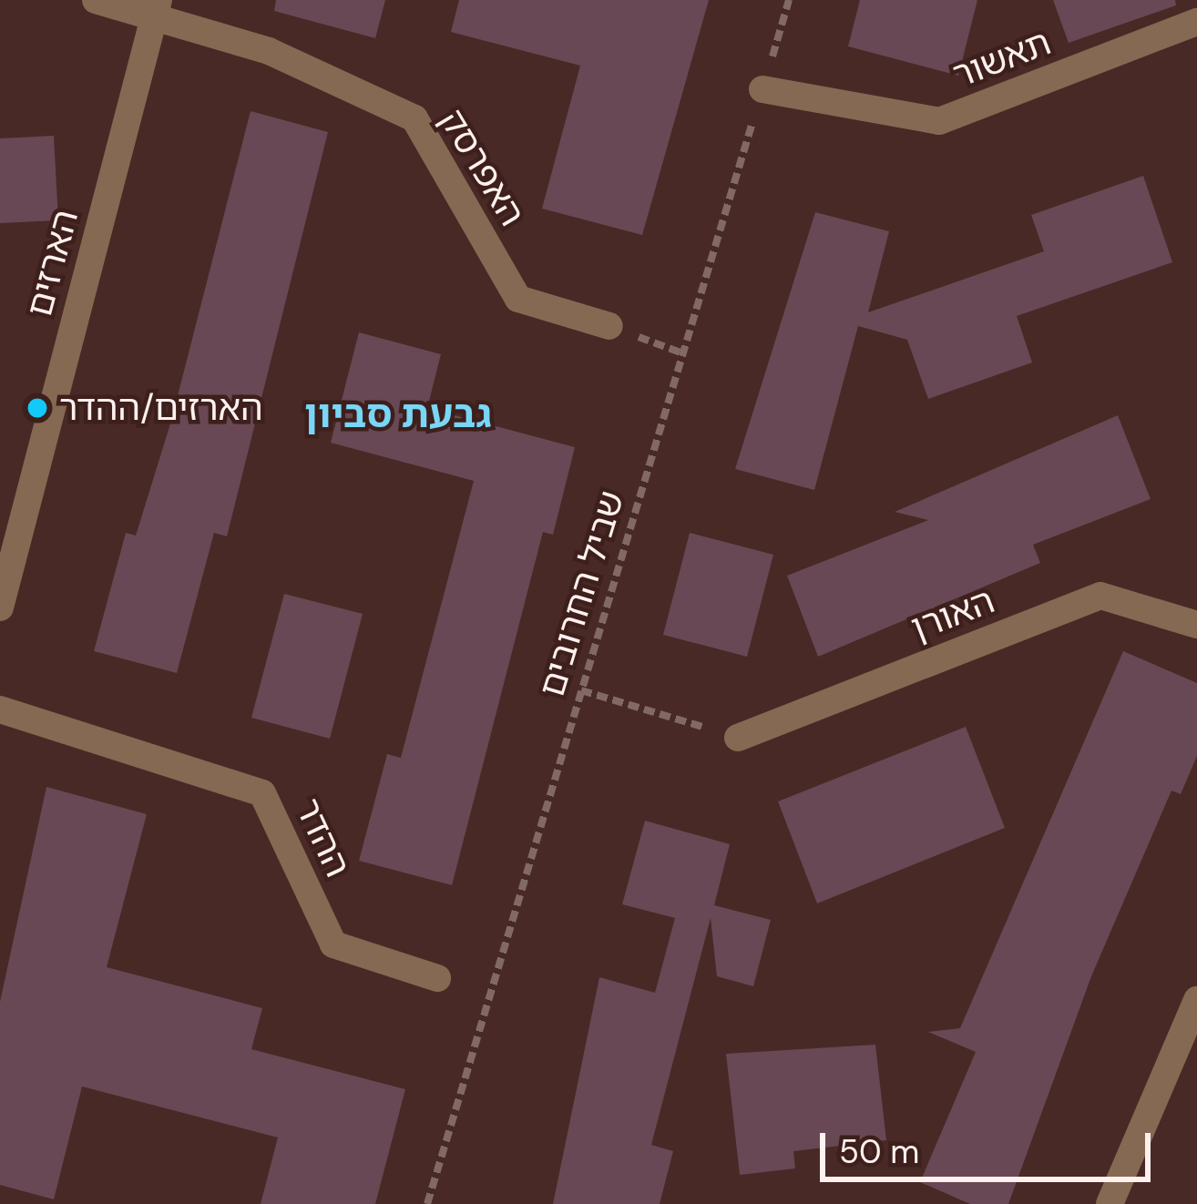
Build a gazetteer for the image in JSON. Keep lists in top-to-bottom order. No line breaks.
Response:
{"streets":{"street":["תאשור","האפרסק","הארזים","האורן","ההדר"],"path":["שביל החרובים"]},"crossings":[["תאשור","שביל החרובים"],["האפרסק","הארזים"]],"districts":["גבעת סביון"],"places":["הארזים/ההדר"],"scale_bar":"50 m"}
